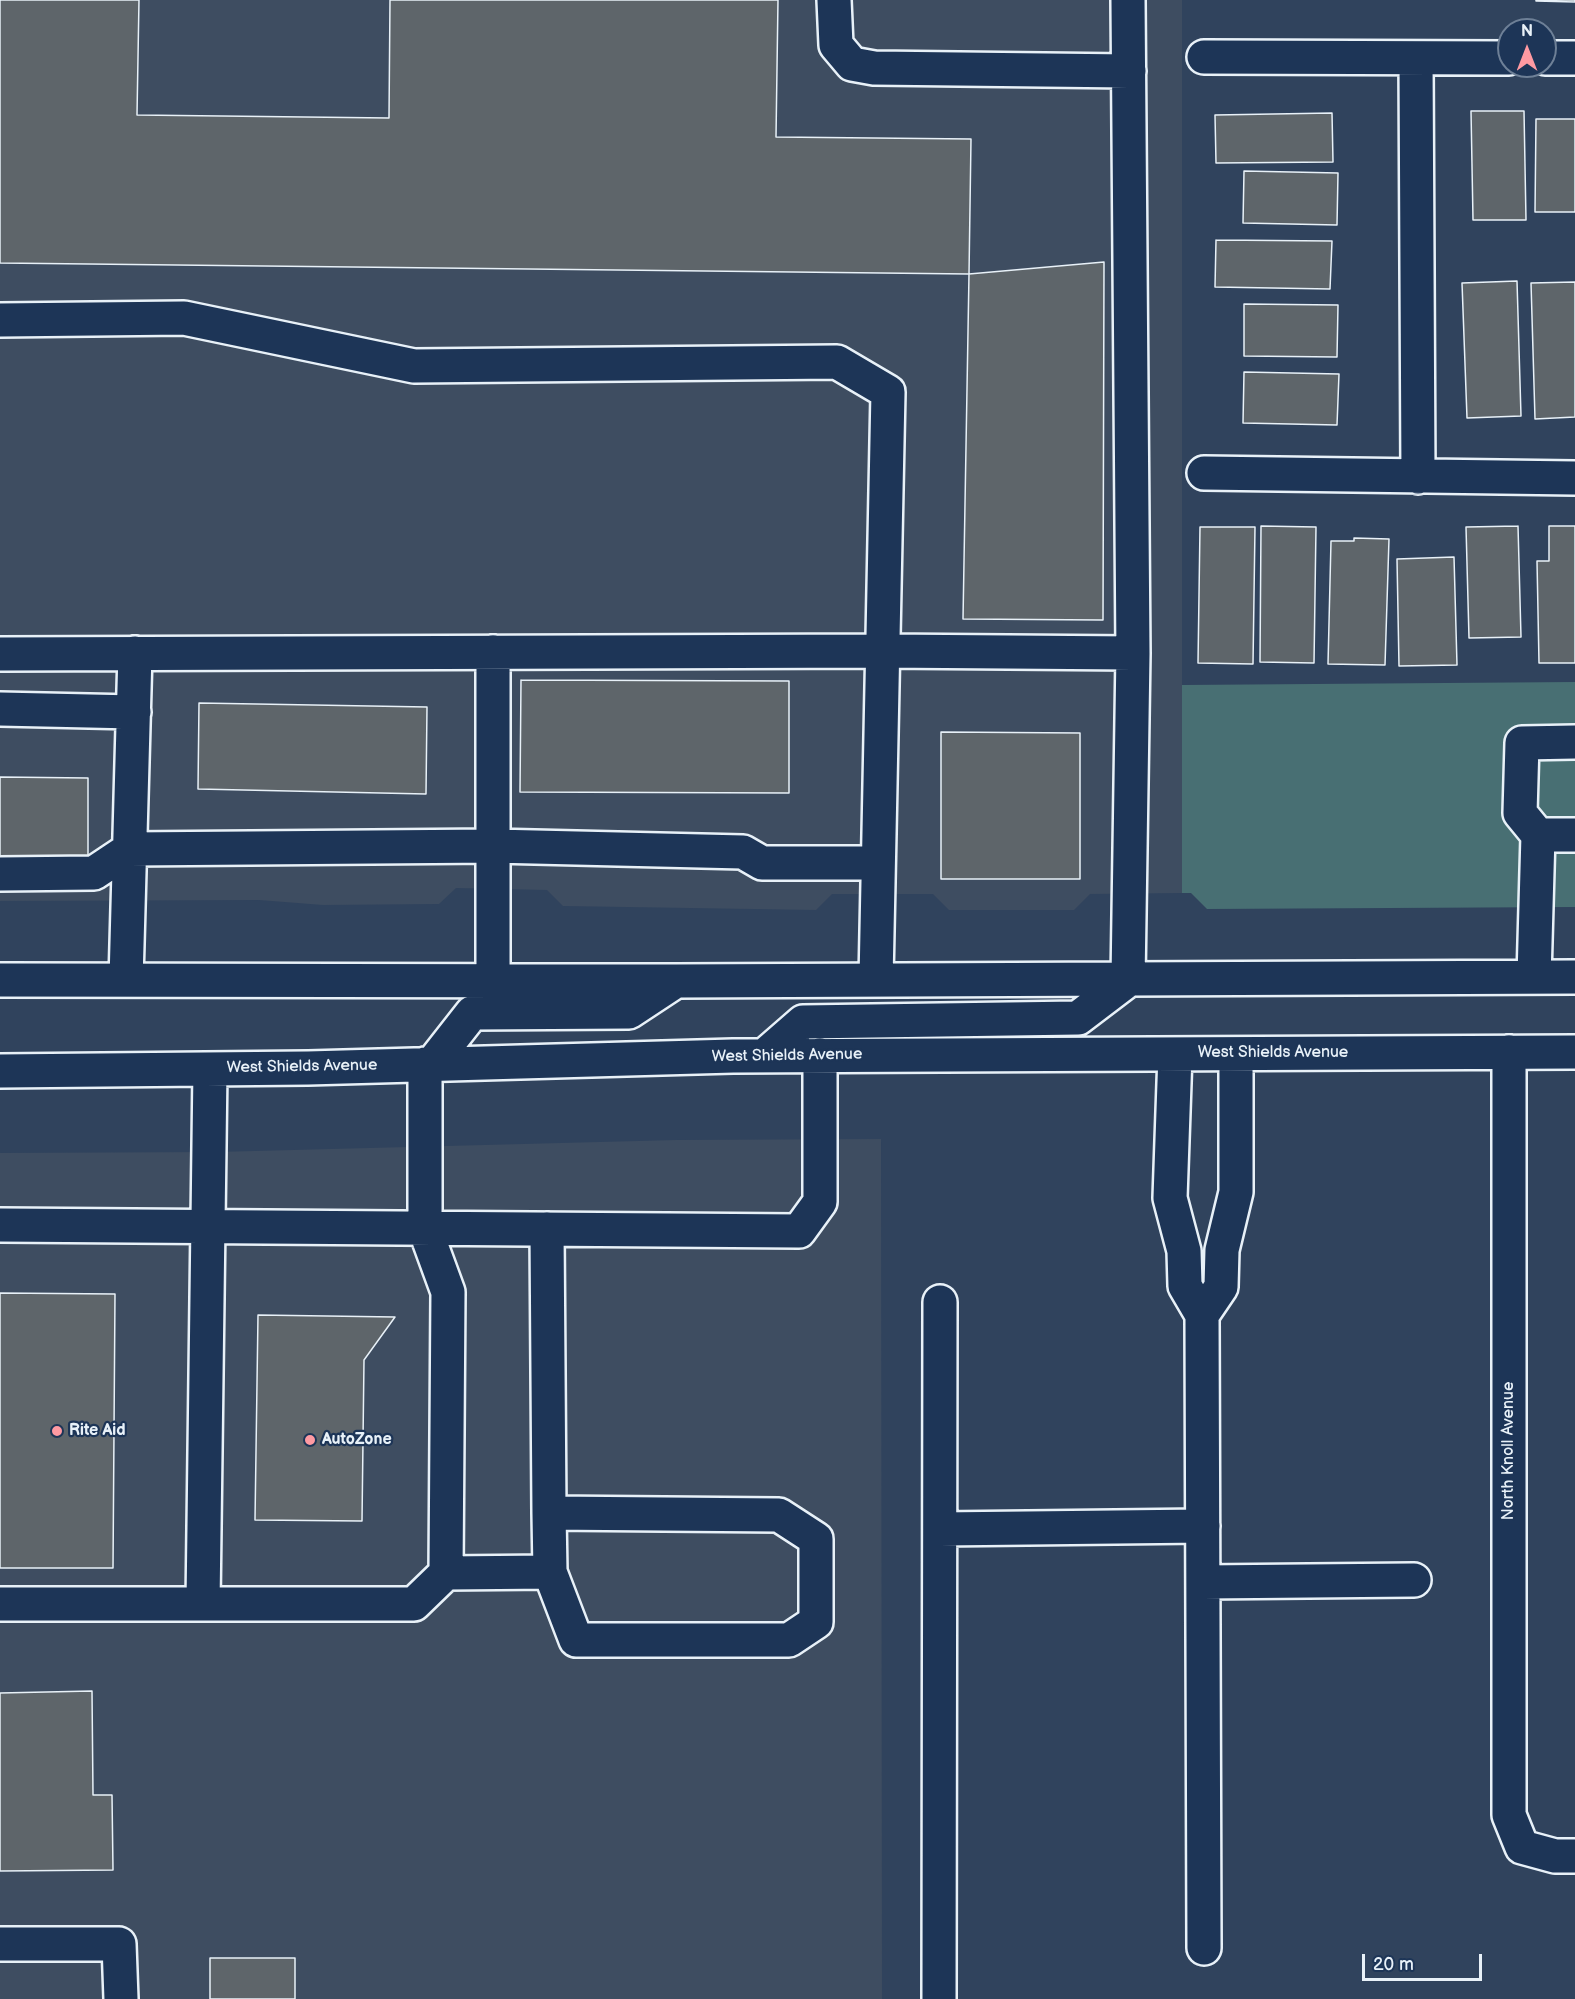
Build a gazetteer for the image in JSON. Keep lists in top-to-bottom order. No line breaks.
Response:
{"streets":{"street":["West Shields Avenue","North Knoll Avenue"]},"crossings":[["West Shields Avenue","North Knoll Avenue"]],"places":["Rite Aid","AutoZone"],"scale_bar":"20 m","north":"top"}
